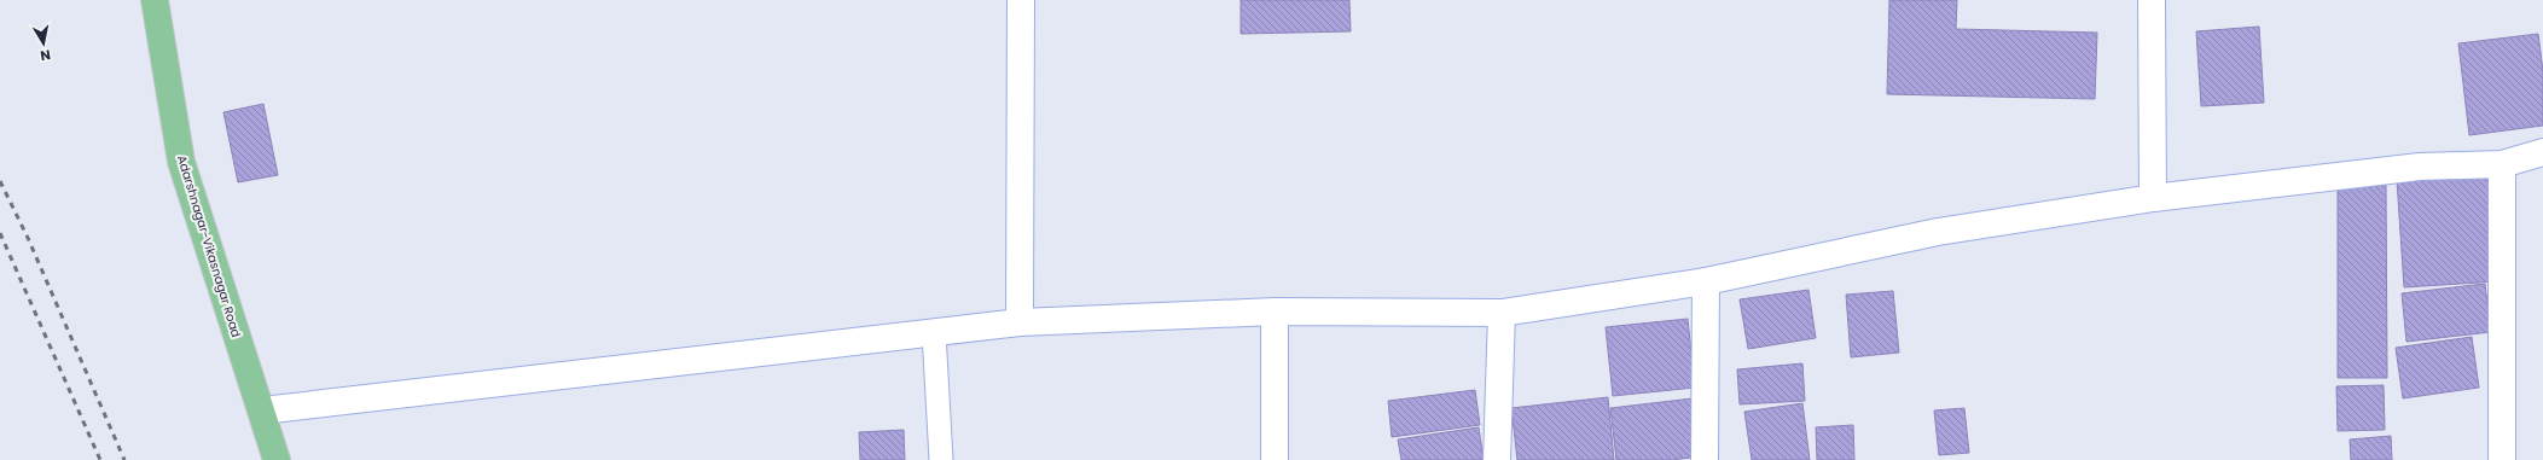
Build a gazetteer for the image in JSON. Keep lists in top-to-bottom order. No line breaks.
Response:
{"streets":{"main road":["Adarshnagar-Vikasnagar Road"]},"north":"bottom"}
